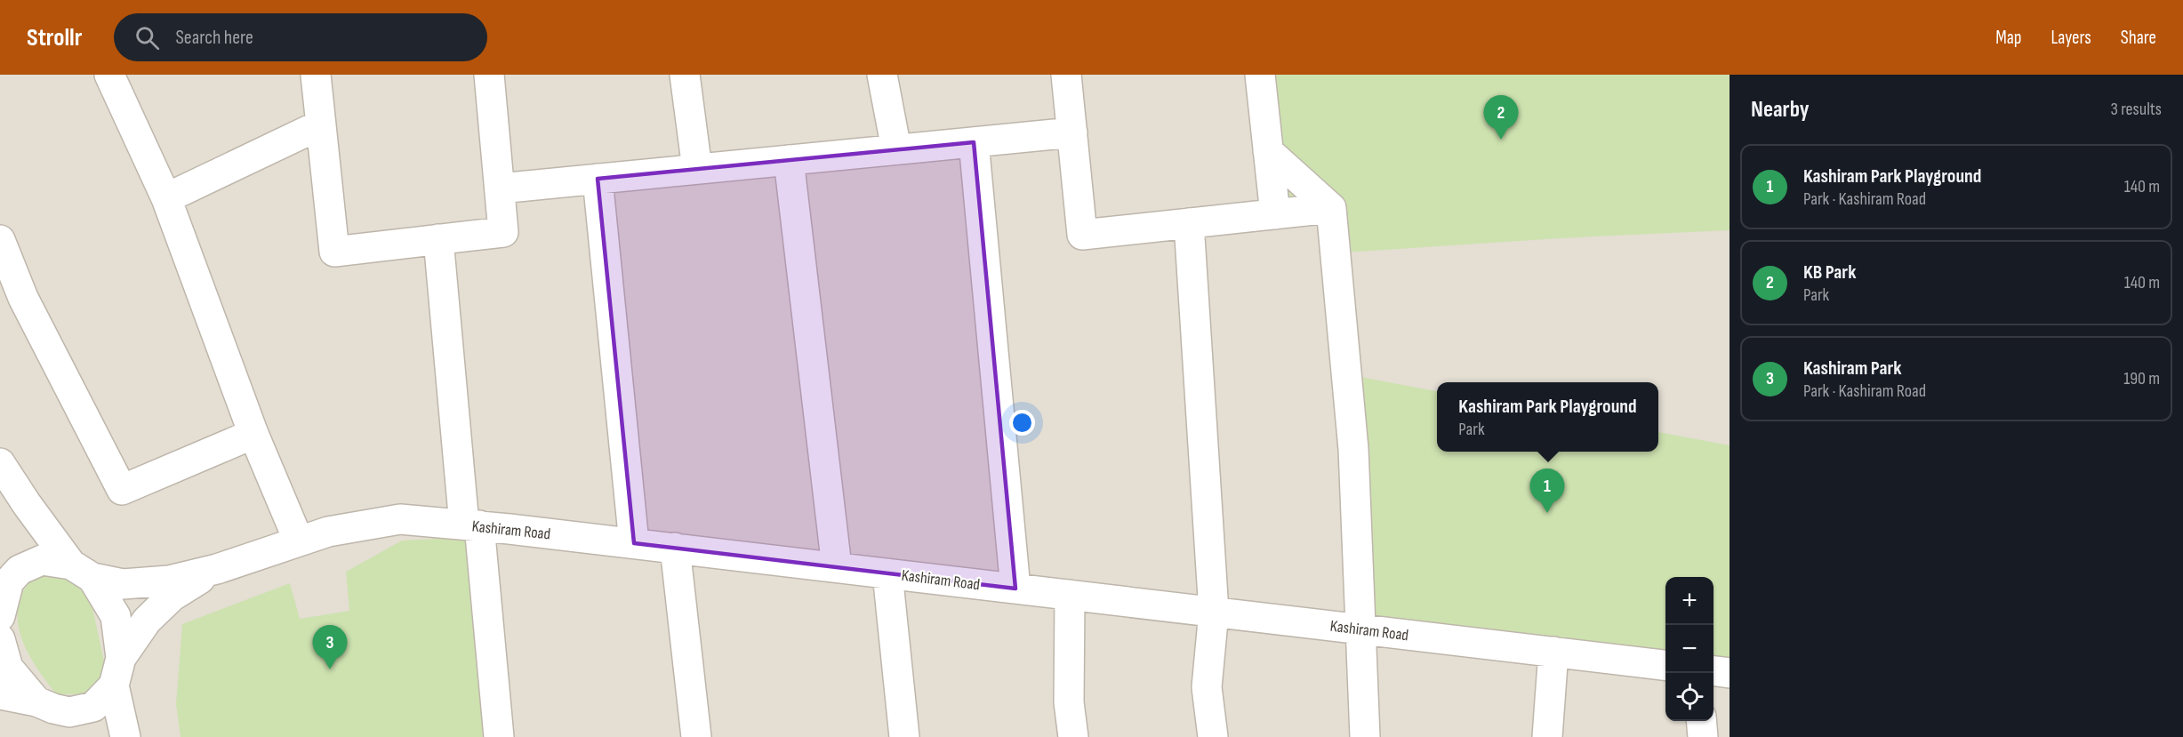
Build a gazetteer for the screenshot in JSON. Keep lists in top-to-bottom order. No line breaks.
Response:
{"streets":{"street":["Kashiram Road"]},"page":{"header":"Strollr","search":"Search here","nav":["Map","Layers","Share"],"heading":["Nearby","3 results"],"pins":["2","1","3"],"list":[{"mark":"1","name":"Kashiram Park Playground","note":"Park · Kashiram Road","value":"140 m"},{"mark":"2","name":"KB Park","note":"Park","value":"140 m"},{"mark":"3","name":"Kashiram Park","note":"Park · Kashiram Road","value":"190 m"}],"popup":["Kashiram Park Playground","Park"],"map_buttons":["+","−"]}}
